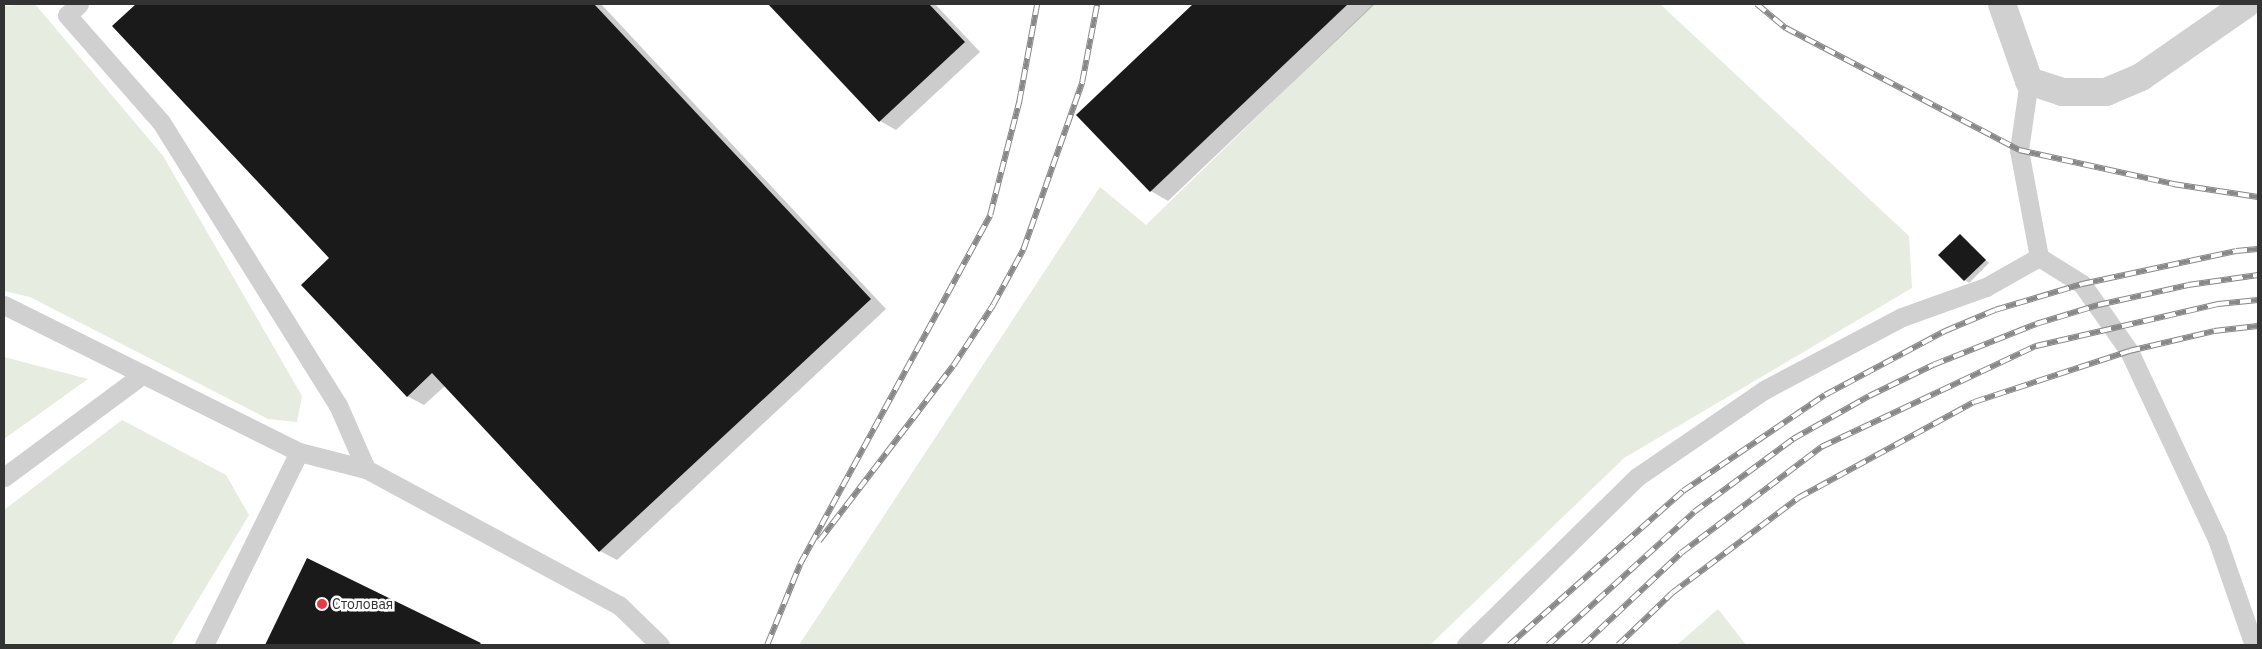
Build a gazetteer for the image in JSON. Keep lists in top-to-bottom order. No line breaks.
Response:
{"places":["Столовая"]}
